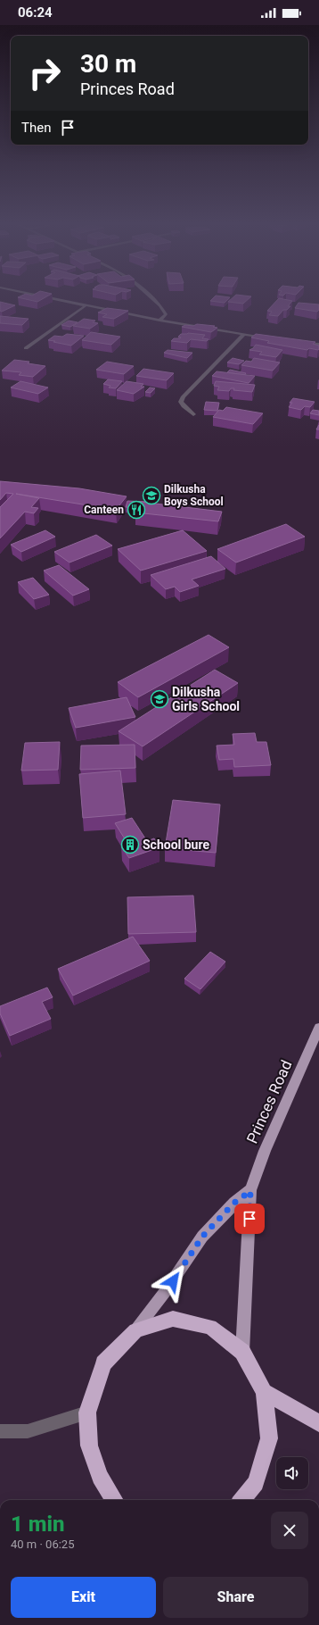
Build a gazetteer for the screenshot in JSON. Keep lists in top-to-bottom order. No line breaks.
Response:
{"streets":{"main road":["Princes Road"]},"places":{"school or university":["Dilkusha Boys School","Dilkusha Girls School"],"restaurant":["Canteen"],"building":["School bure"]},"page":{"status":"06:24","turn":["30 m","Princes Road"],"then":"Then","heading":["1 min","40 m · 06:25"],"buttons":["Exit","Share"]}}
